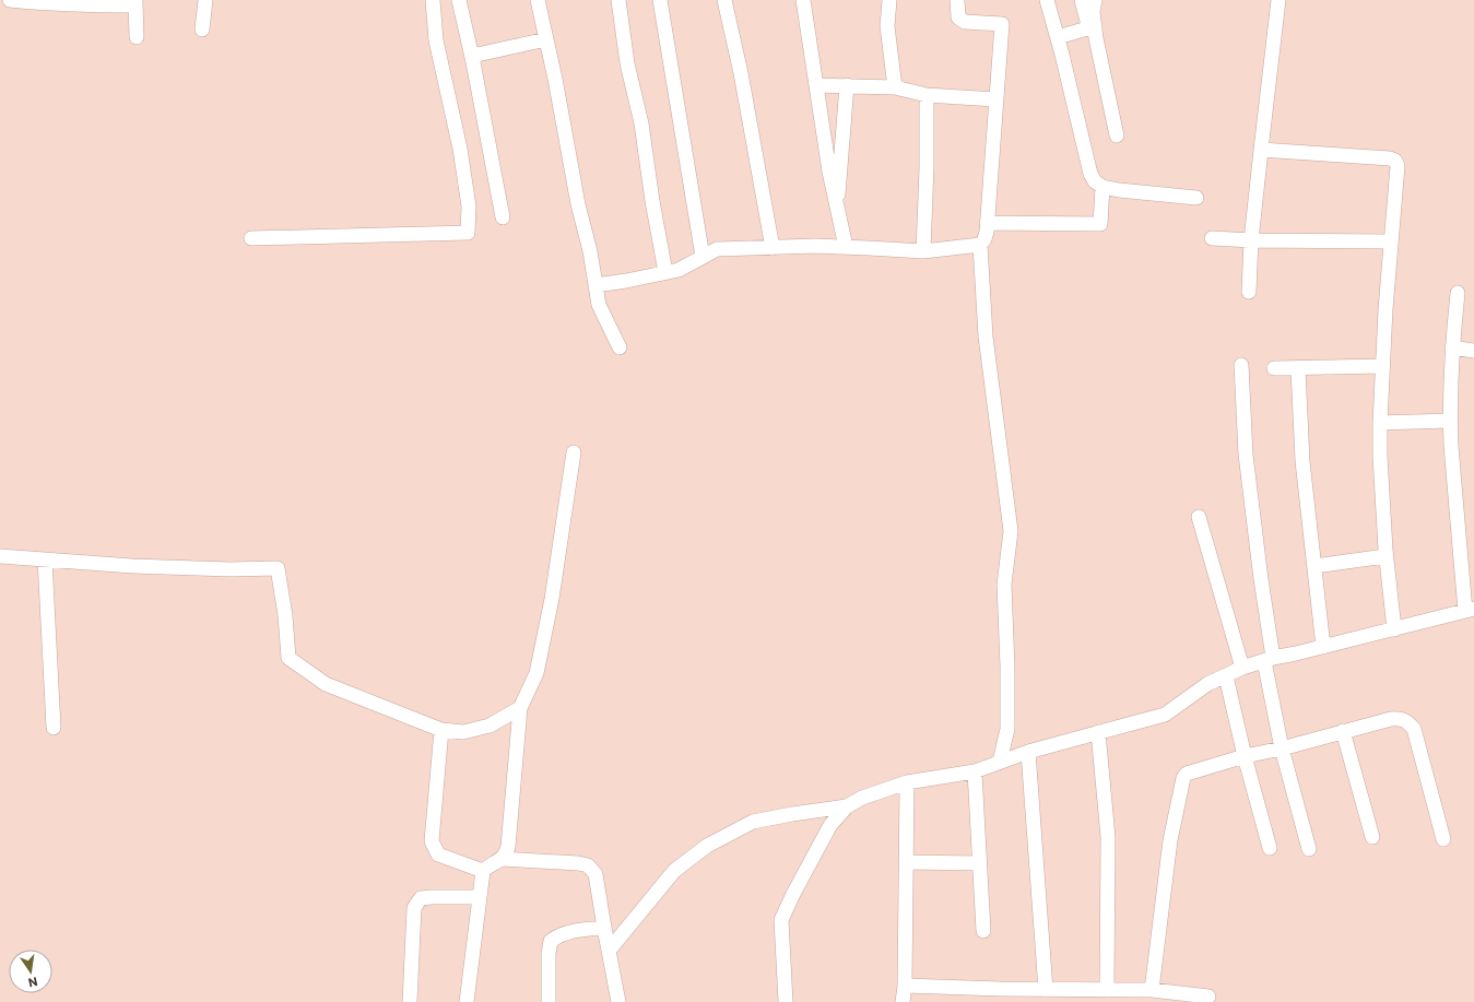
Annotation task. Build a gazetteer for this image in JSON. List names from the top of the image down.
{
  "north": "bottom"
}
